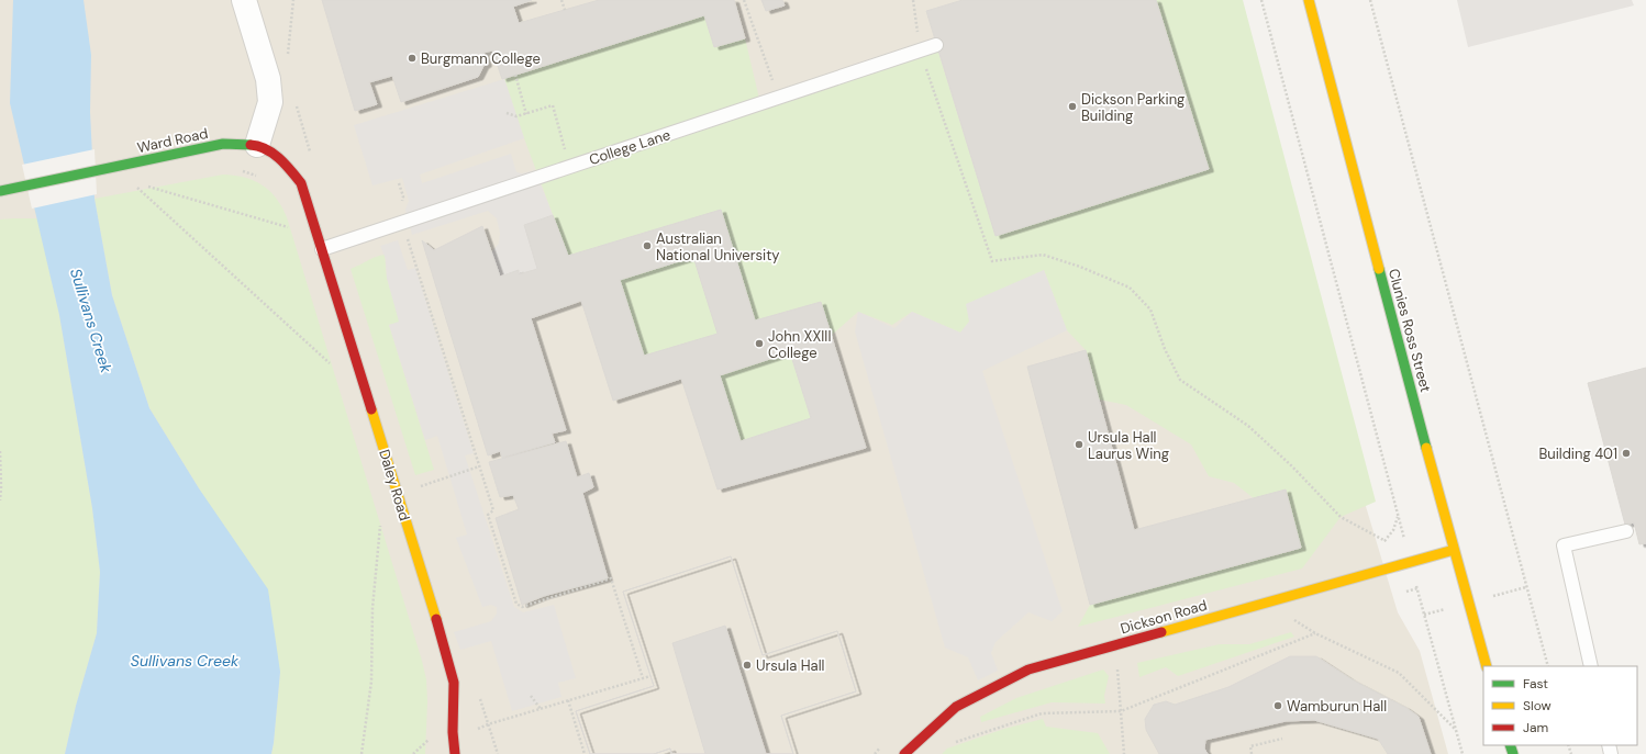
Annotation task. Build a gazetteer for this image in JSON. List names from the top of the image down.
{
  "streets": {
    "street": [
      "Ward Road",
      "Clunies Ross Street",
      "Daley Road",
      "Dickson Road"
    ],
    "lane": ["College Lane"]
  },
  "crossings": [
    ["Ward Road", "Daley Road"],
    ["College Lane", "Daley Road"],
    ["Clunies Ross Street", "Dickson Road"]
  ],
  "water": ["Sullivans Creek"],
  "places": [
    "Burgmann College",
    "Dickson Parking Building",
    "Australian National University",
    "John XXIII College",
    "Ursula Hall Laurus Wing",
    "Building 401",
    "Ursula Hall",
    "Wamburun Hall"
  ],
  "legend": ["Fast", "Slow", "Jam"]
}
